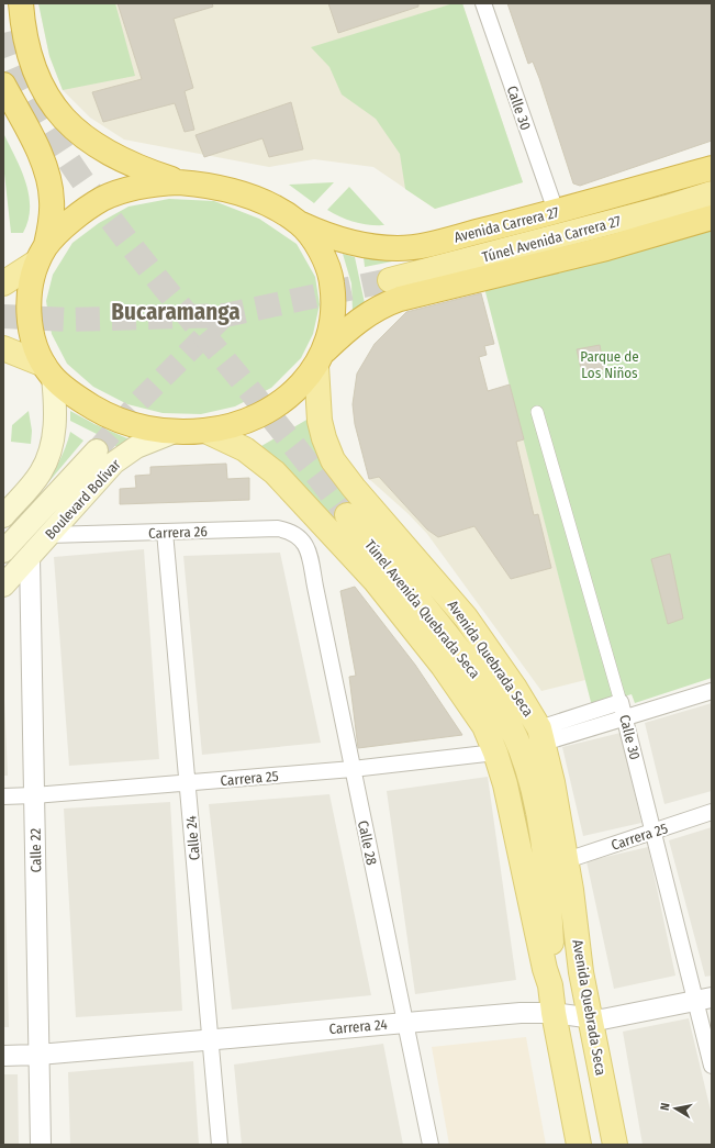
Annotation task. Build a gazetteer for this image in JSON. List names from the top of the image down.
{
  "streets": {
    "highway": ["Avenida Carrera 27"],
    "main road": [
      "Túnel Avenida Carrera 27",
      "Boulevard Bolívar",
      "Túnel Avenida Quebrada Seca",
      "Avenida Quebrada Seca"
    ],
    "street": [
      "Calle 30",
      "Carrera 26",
      "Carrera 25",
      "Calle 24",
      "Calle 28",
      "Calle 22",
      "Carrera 24"
    ]
  },
  "crossings": [
    ["Calle 30", "Avenida Carrera 27"],
    ["Calle 30", "Carrera 25"],
    ["Calle 30", "Carrera 24"],
    ["Boulevard Bolívar", "Carrera 26"],
    ["Boulevard Bolívar", "Calle 22"],
    ["Carrera 26", "Calle 24"],
    ["Carrera 26", "Calle 28"],
    ["Avenida Quebrada Seca", "Carrera 25"],
    ["Avenida Quebrada Seca", "Carrera 24"],
    ["Carrera 25", "Calle 24"],
    ["Carrera 25", "Calle 28"],
    ["Carrera 25", "Calle 22"],
    ["Calle 24", "Carrera 24"],
    ["Calle 28", "Carrera 24"],
    ["Calle 22", "Carrera 24"]
  ],
  "districts": ["Bucaramanga"],
  "parks": ["Parque de Los Niños"],
  "north": "left"
}
